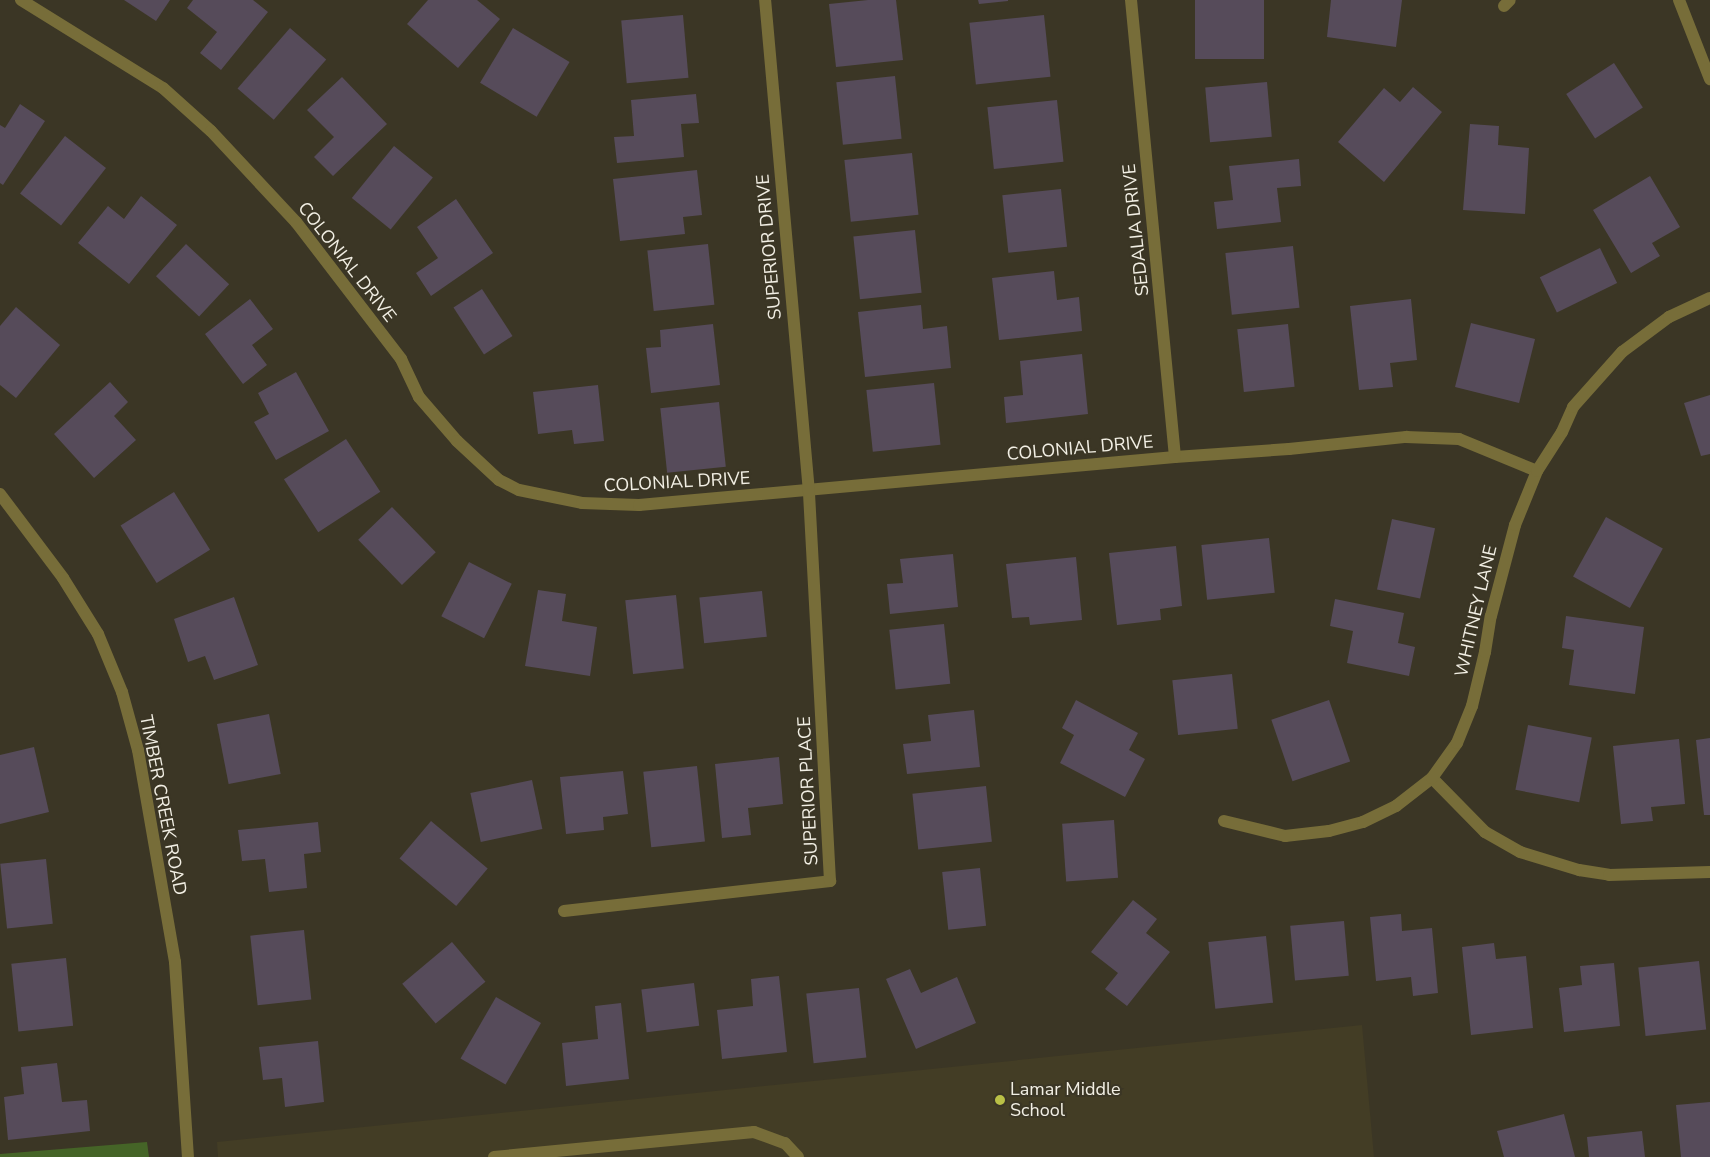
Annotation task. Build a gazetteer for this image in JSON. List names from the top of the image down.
{
  "streets": {
    "street": [
      "SEDALIA DRIVE",
      "SUPERIOR DRIVE",
      "COLONIAL DRIVE",
      "WHITNEY LANE",
      "SUPERIOR PLACE",
      "TIMBER CREEK ROAD"
    ]
  },
  "crossings": [
    ["SEDALIA DRIVE", "COLONIAL DRIVE"],
    ["SUPERIOR DRIVE", "COLONIAL DRIVE"],
    ["SUPERIOR DRIVE", "SUPERIOR PLACE"],
    ["COLONIAL DRIVE", "WHITNEY LANE"],
    ["COLONIAL DRIVE", "SUPERIOR PLACE"]
  ],
  "places": ["Lamar Middle School"]
}
